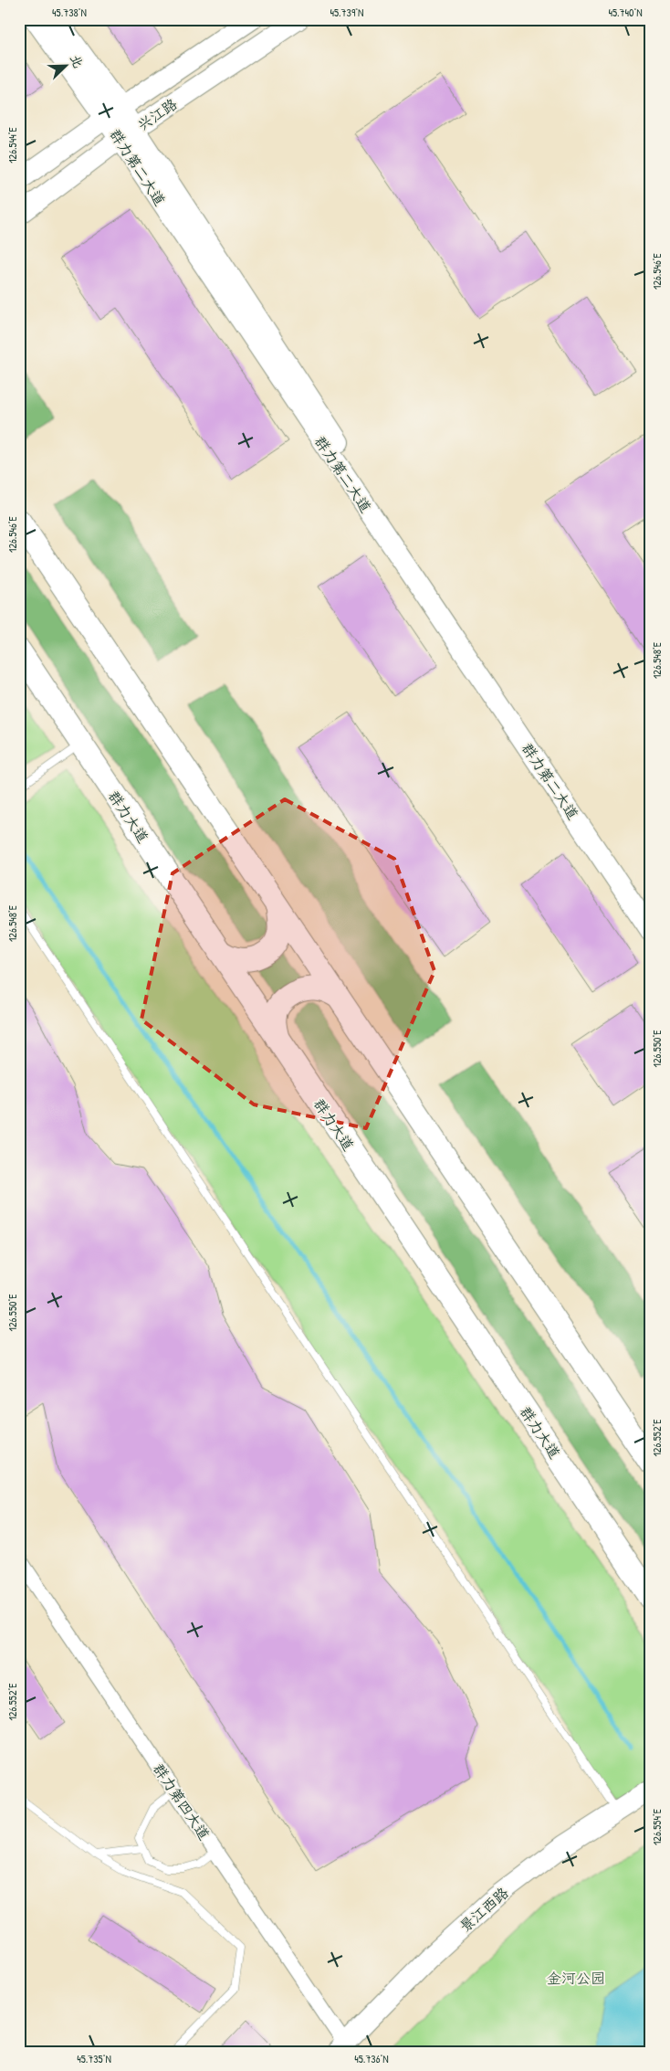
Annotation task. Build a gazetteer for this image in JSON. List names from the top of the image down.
{
  "streets": {
    "main road": [
      "兴江路",
      "群力第二大道",
      "群力大道",
      "景江西路"
    ],
    "street": ["群力第四大道"]
  },
  "crossings": [
    ["兴江路", "群力第二大道"],
    ["群力第四大道", "景江西路"]
  ],
  "parks": ["金河公园"],
  "north": "top right",
  "coordinates": [
    "45.738°N",
    "45.739°N",
    "45.740°N",
    "126.544°E",
    "126.546°E",
    "126.548°E",
    "126.550°E",
    "126.552°E",
    "126.554°E",
    "45.735°N",
    "45.736°N"
  ]
}
